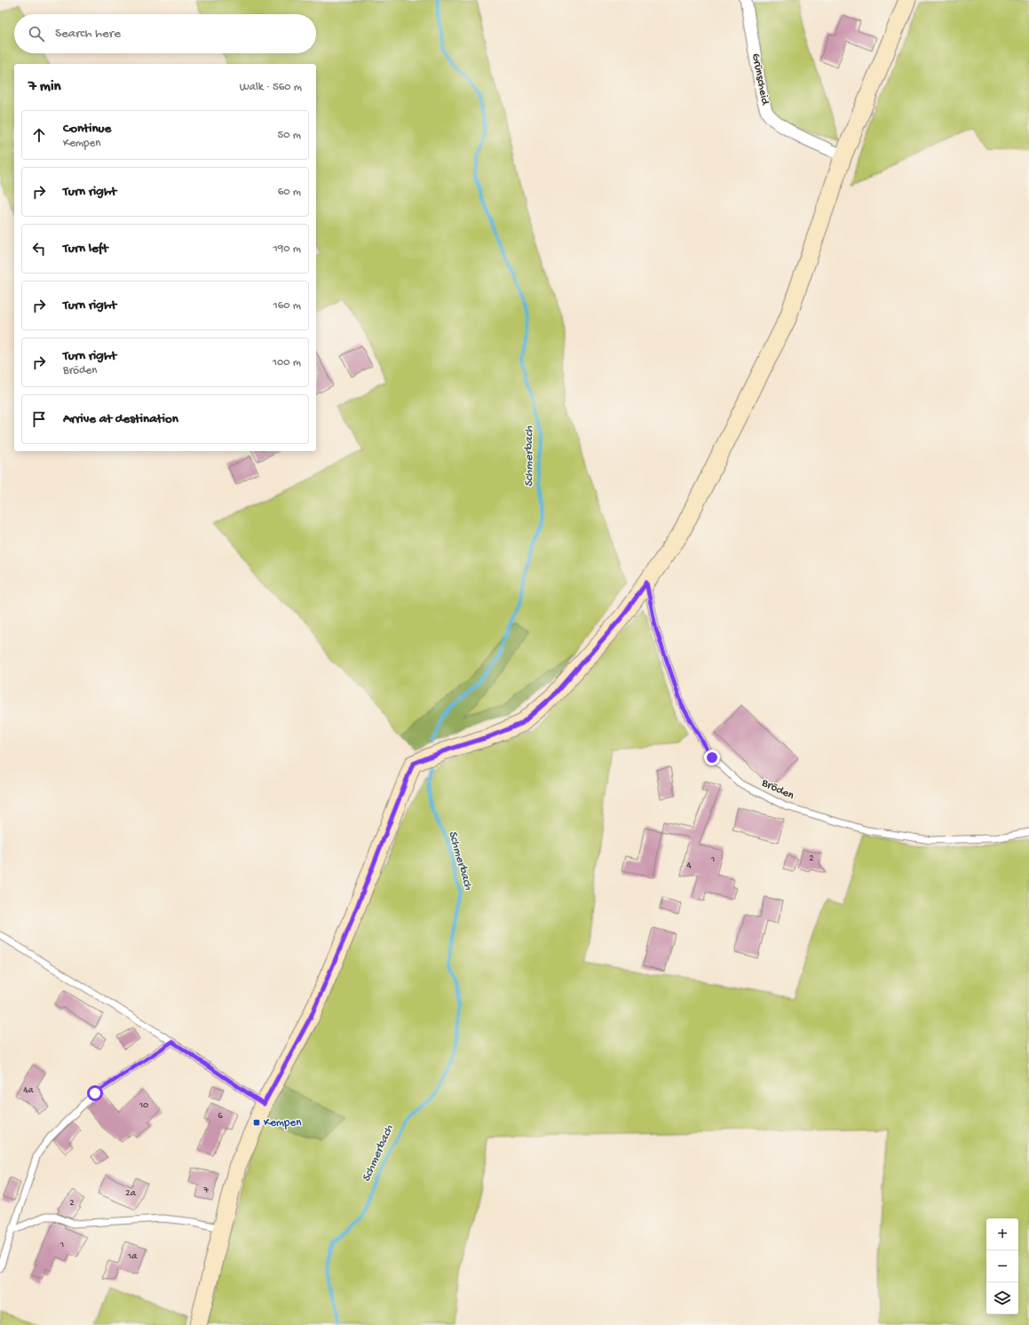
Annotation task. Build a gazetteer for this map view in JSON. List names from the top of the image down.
{
  "streets": {
    "street": ["Grünscheid"],
    "lane": ["Bröden"]
  },
  "water": ["Schmerbach"],
  "places": {
    "transit": ["Kempen"]
  },
  "house_numbers": [
    "2",
    "1",
    "4",
    "4a",
    "10",
    "6",
    "7",
    "2a",
    "2",
    "1",
    "1a"
  ],
  "page": {
    "search": "Search here",
    "heading": ["7 min", "Walk · 560 m"],
    "list": [
      ["Continue", "Kempen", "50 m"],
      ["Turn right", "60 m"],
      ["Turn left", "190 m"],
      ["Turn right", "160 m"],
      ["Turn right", "Bröden", "100 m"],
      "Arrive at destination"
    ],
    "map_buttons": ["+", "−"]
  }
}
